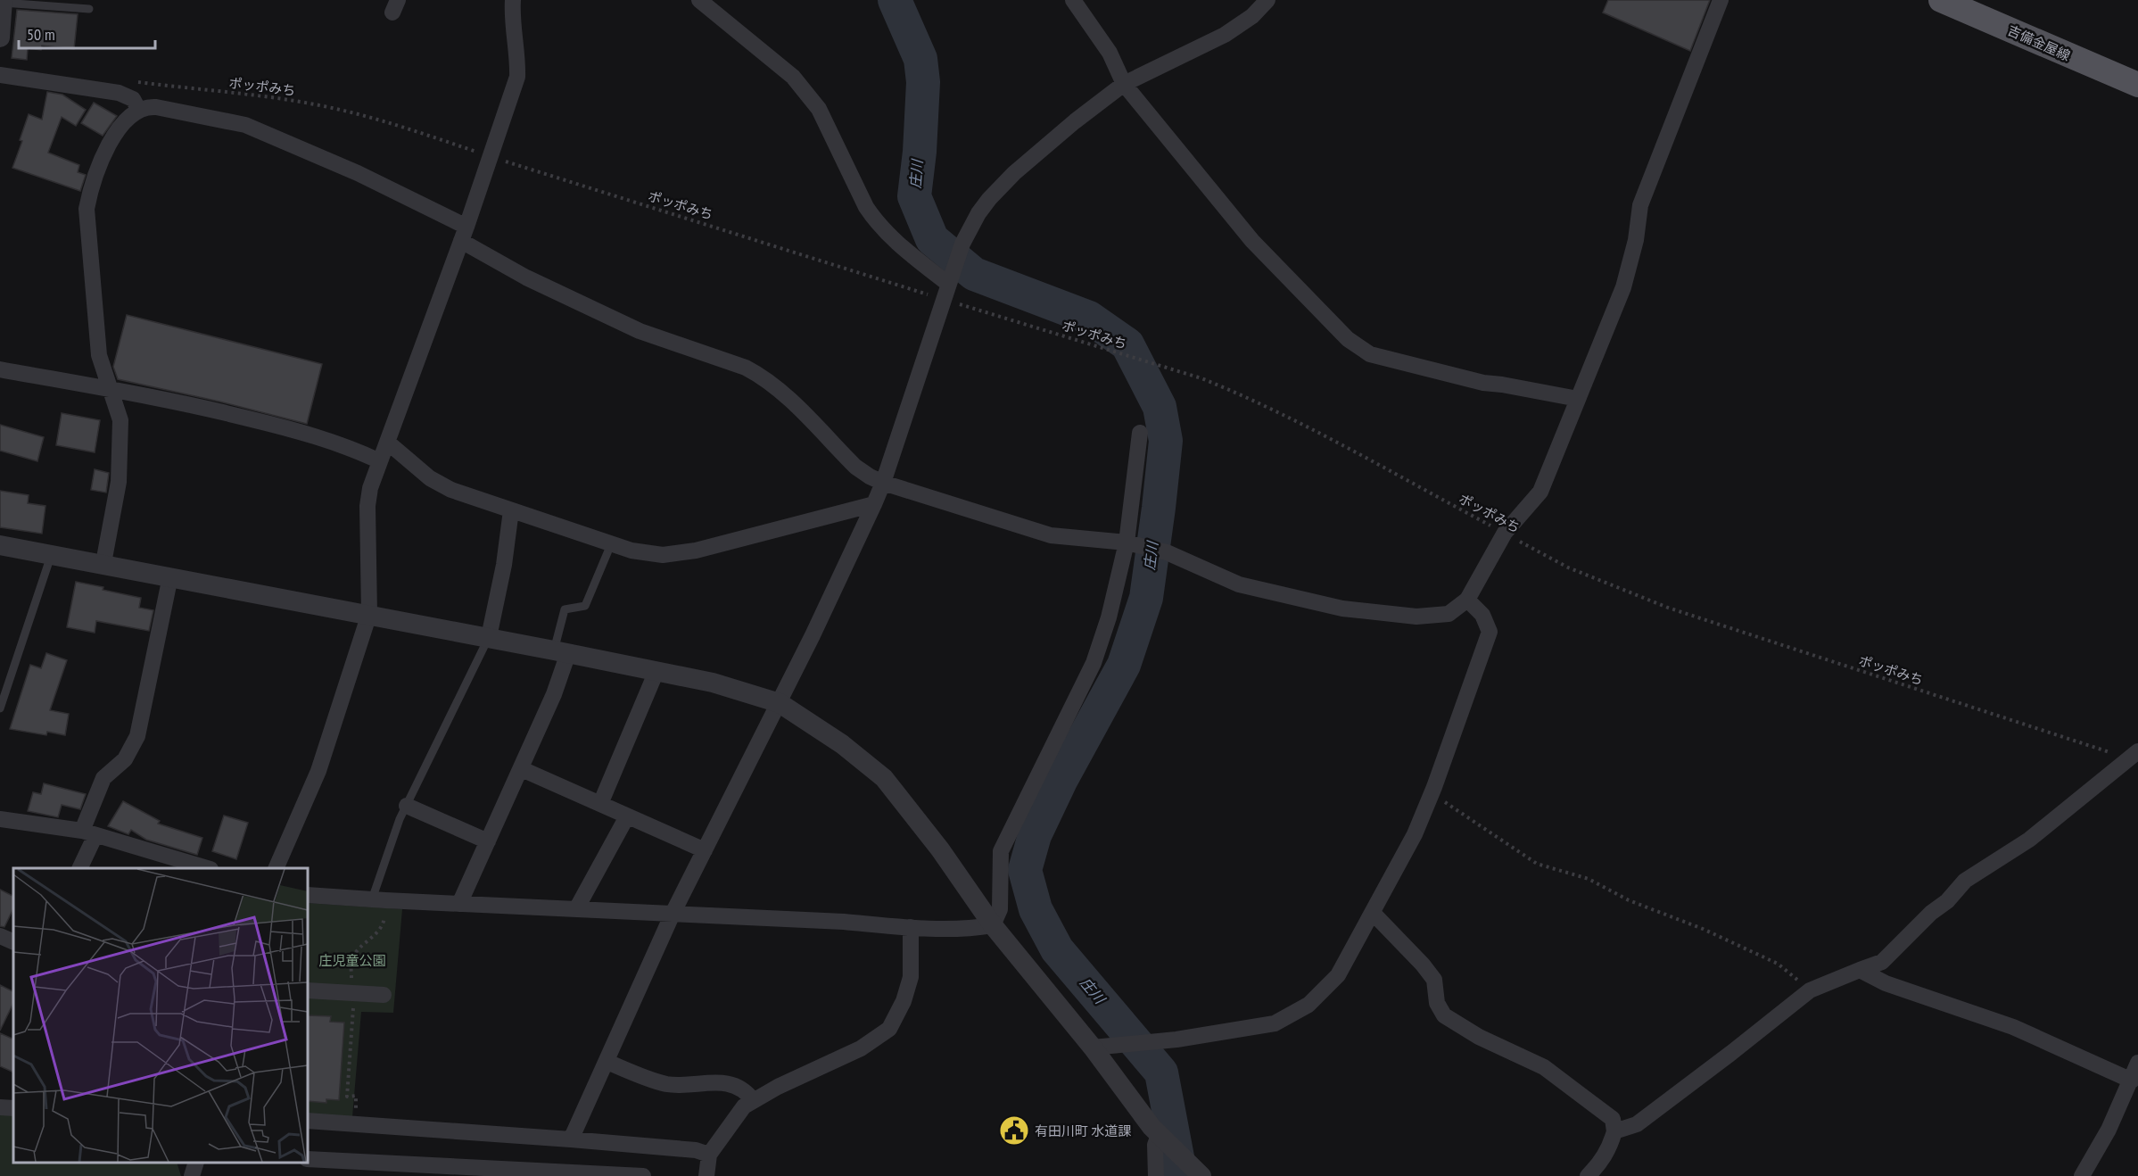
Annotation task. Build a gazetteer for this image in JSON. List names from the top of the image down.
{
  "streets": {
    "main road": ["吉備金屋線"],
    "path": ["ポッポみち"]
  },
  "water": ["庄川"],
  "parks": ["庄児童公園"],
  "places": {
    "public building": ["有田川町 水道課"]
  },
  "scale_bar": "50 m"
}
